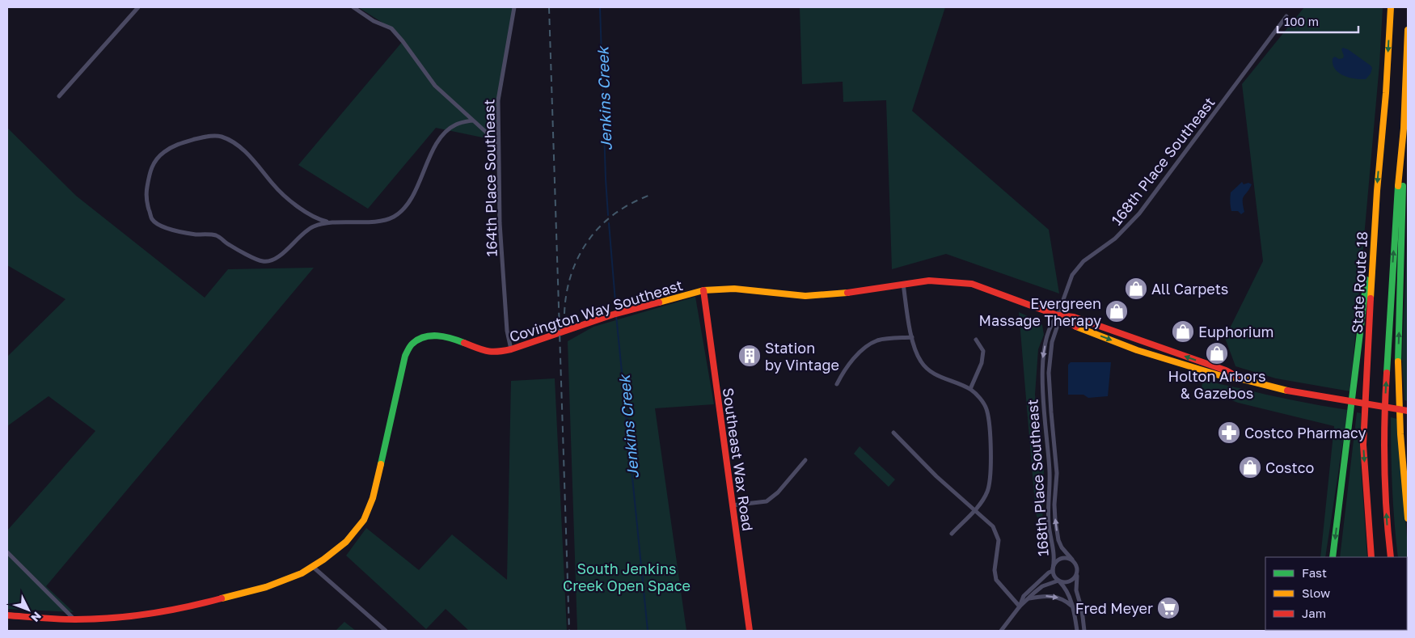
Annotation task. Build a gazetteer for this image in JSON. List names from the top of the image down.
{
  "streets": {
    "main road": ["State Route 18", "Covington Way Southeast", "Southeast Wax Road"],
    "street": ["168th Place Southeast", "164th Place Southeast"]
  },
  "crossings": [
    ["168th Place Southeast", "Covington Way Southeast"],
    ["164th Place Southeast", "Covington Way Southeast"],
    ["Covington Way Southeast", "Southeast Wax Road"]
  ],
  "water": ["Jenkins Creek"],
  "parks": ["South Jenkins Creek Open Space"],
  "places": {
    "shop": [
      "All Carpets",
      "Evergreen Massage Therapy",
      "Euphorium",
      "Holton Arbors & Gazebos",
      "Costco"
    ],
    "building": ["Station by Vintage"],
    "pharmacy": ["Costco Pharmacy"],
    "supermarket": ["Fred Meyer"]
  },
  "legend": ["Fast", "Slow", "Jam"],
  "scale_bar": "100 m",
  "north": "bottom right"
}
